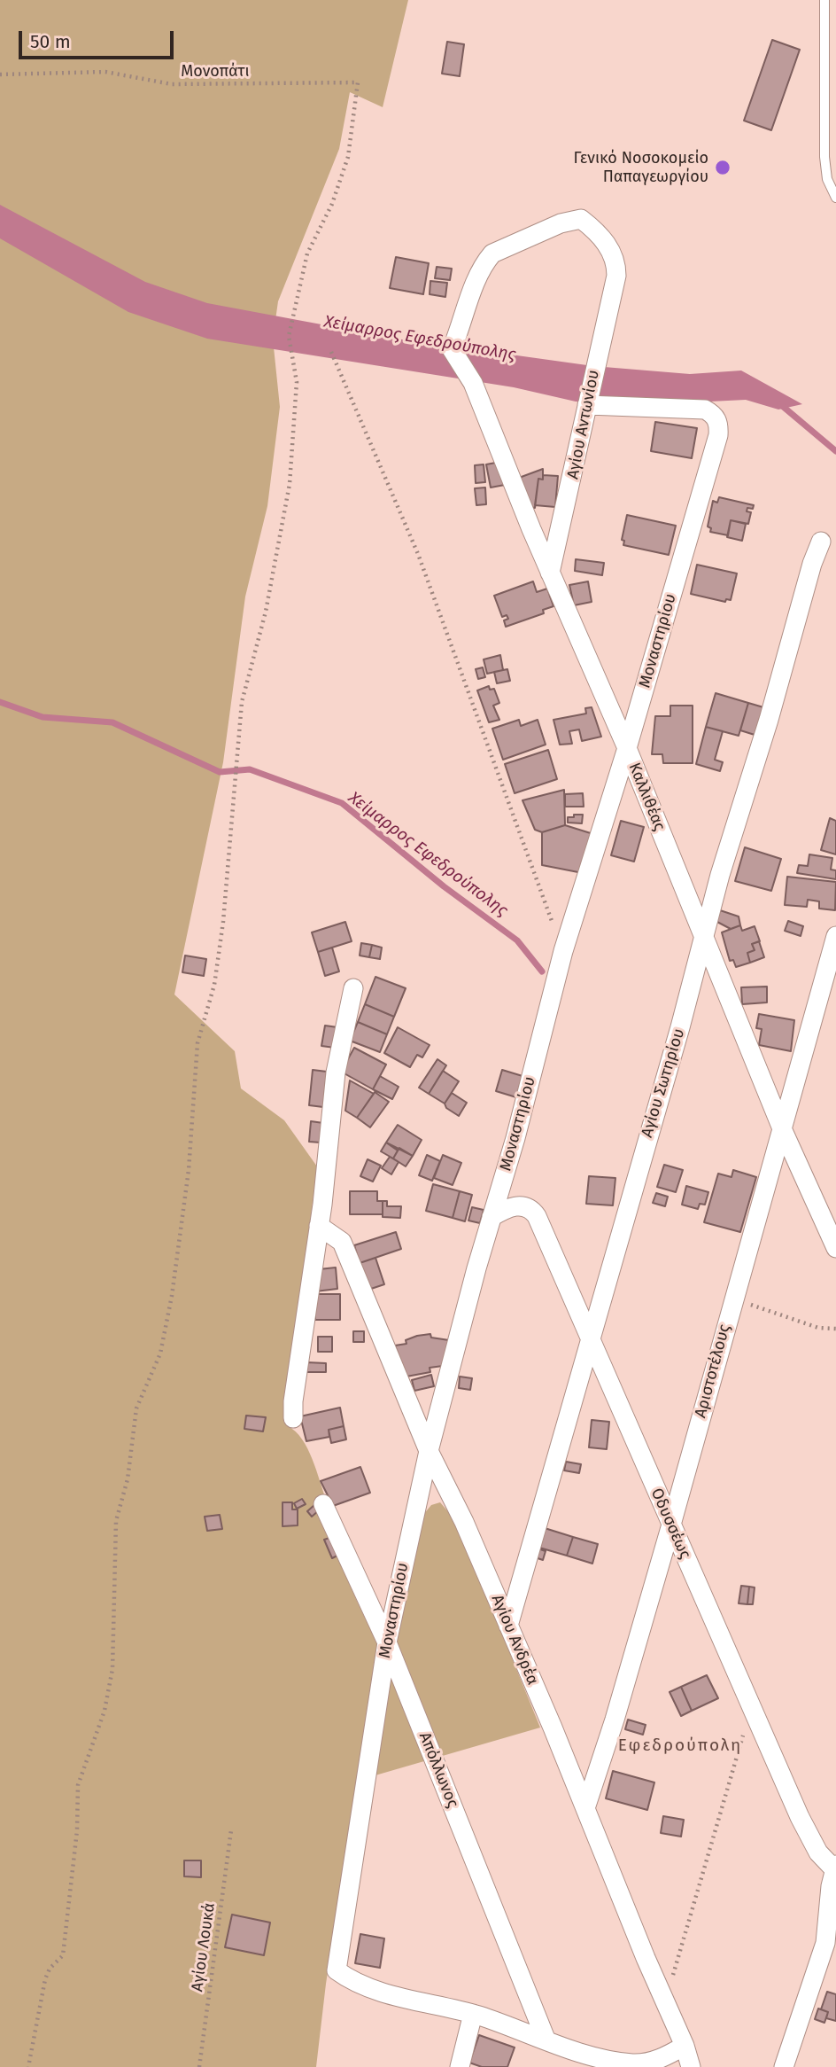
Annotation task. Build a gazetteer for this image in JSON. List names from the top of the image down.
{
  "streets": {
    "street": [
      "Αγίου Αντωνίου",
      "Μοναστηρίου",
      "Καλλιθέας",
      "Αγίου Σωτηρίου",
      "Αριστοτέλους",
      "Οδυσσέως",
      "Αγίου Ανδρέα",
      "Απόλλωνος"
    ],
    "path": ["Μονοπάτι", "Αγίου Λουκά"]
  },
  "crossings": [
    ["Αγίου Αντωνίου", "Μοναστηρίου"],
    ["Αγίου Αντωνίου", "Καλλιθέας"],
    ["Μοναστηρίου", "Καλλιθέας"],
    ["Μοναστηρίου", "Οδυσσέως"],
    ["Μοναστηρίου", "Αγίου Ανδρέα"],
    ["Μοναστηρίου", "Απόλλωνος"],
    ["Καλλιθέας", "Αγίου Σωτηρίου"],
    ["Καλλιθέας", "Αριστοτέλους"],
    ["Αγίου Σωτηρίου", "Οδυσσέως"],
    ["Αγίου Σωτηρίου", "Αγίου Ανδρέα"],
    ["Αριστοτέλους", "Οδυσσέως"],
    ["Αριστοτέλους", "Αγίου Ανδρέα"]
  ],
  "districts": ["Εφεδρούπολη"],
  "water": ["Χείμαρρος Εφεδρούπολης"],
  "places": ["Γενικό Νοσοκομείο Παπαγεωργίου"],
  "scale_bar": "50 m"
}
